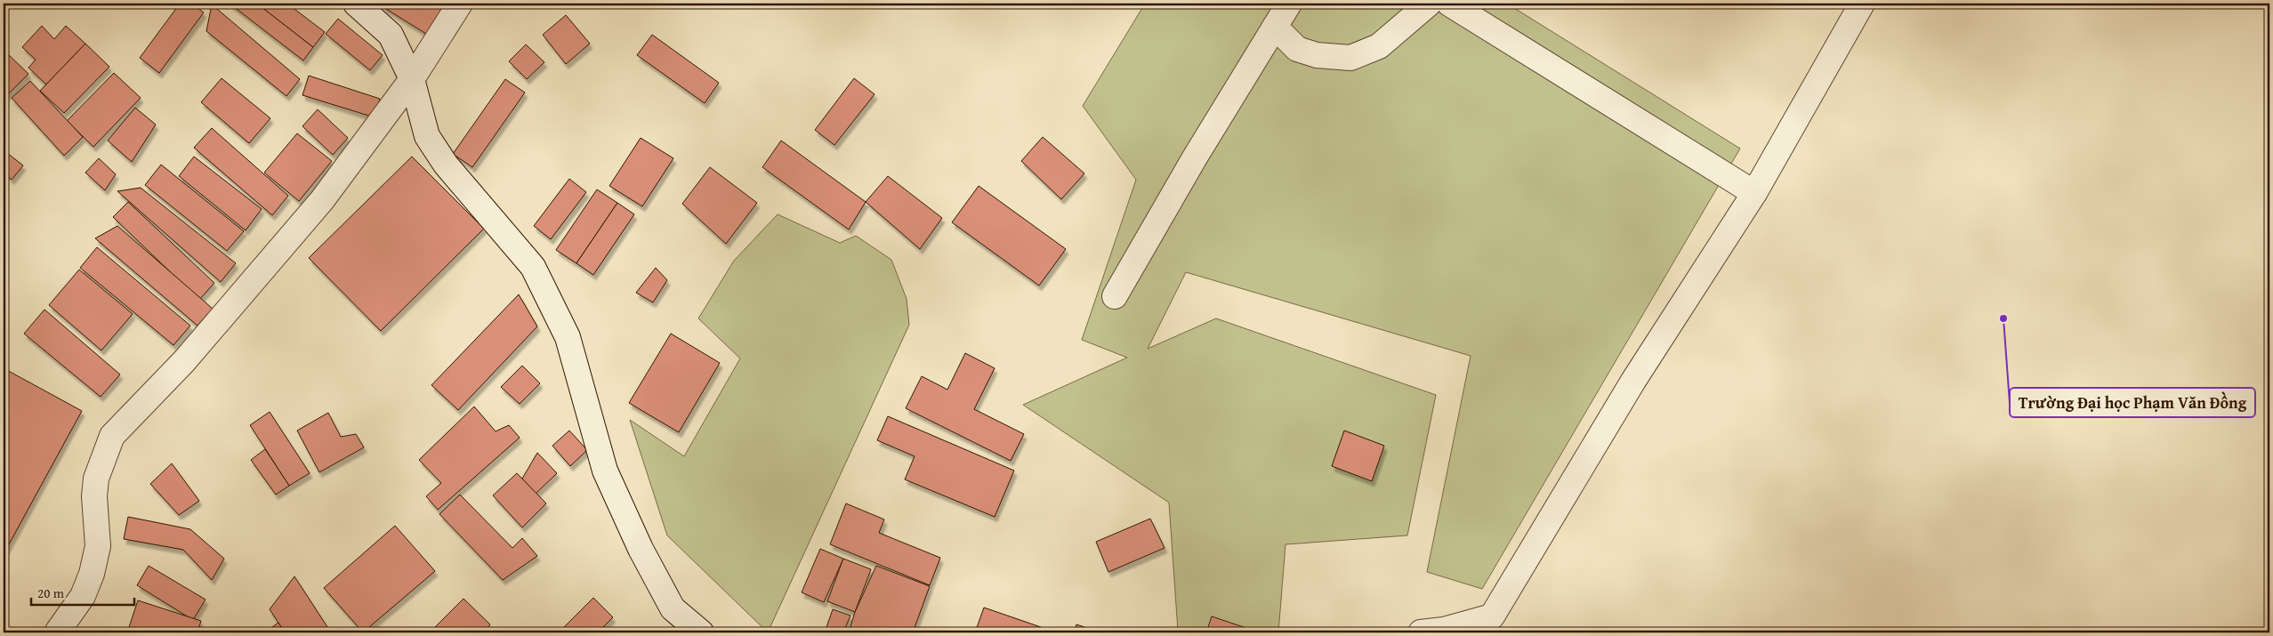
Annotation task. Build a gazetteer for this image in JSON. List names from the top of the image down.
{
  "places": ["Trường Đại học Phạm Văn Đồng"],
  "scale_bar": "20 m"
}
